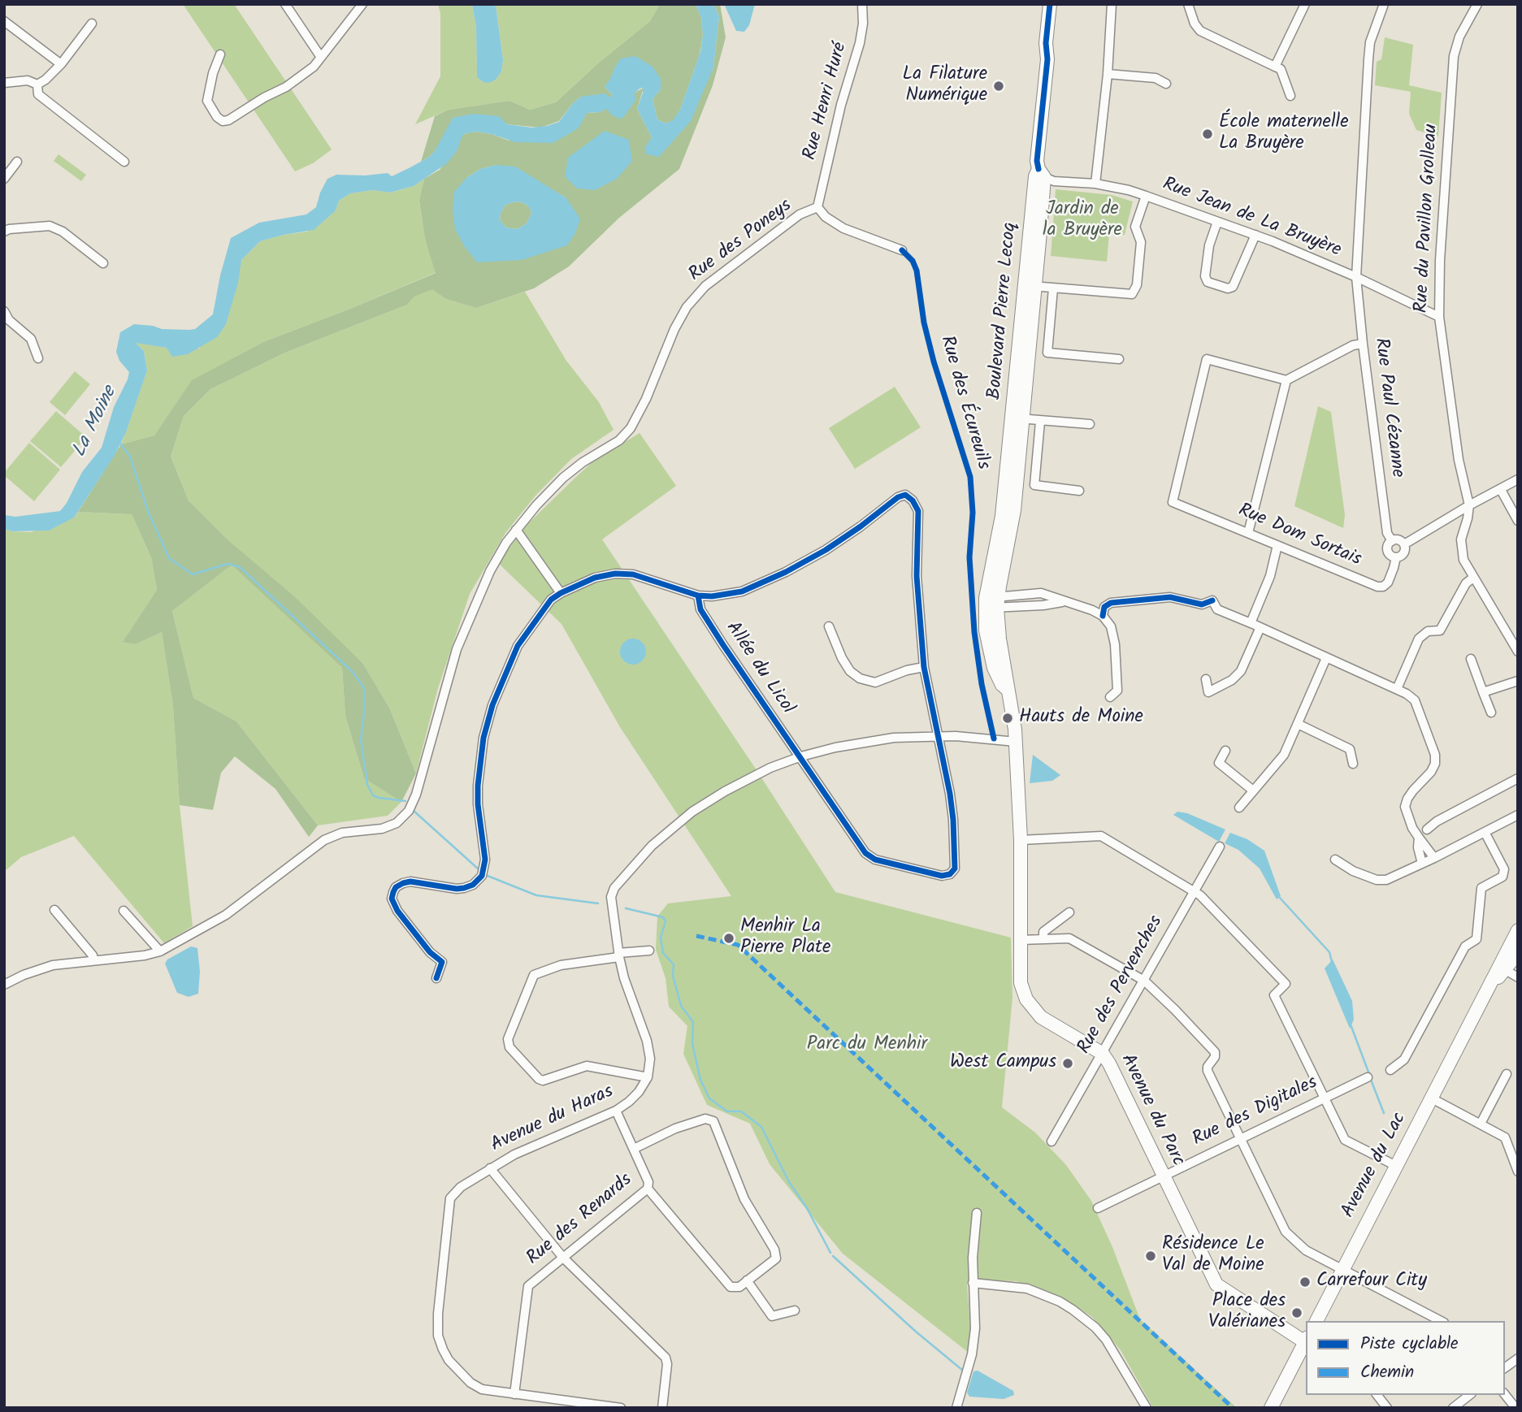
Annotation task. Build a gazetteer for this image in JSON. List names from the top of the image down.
{
  "streets": {
    "street": [
      "Rue Henri Huré",
      "Rue Jean de La Bruyère",
      "Rue du Pavillon Grolleau",
      "Rue des Poneys",
      "Boulevard Pierre Lecoq",
      "Rue Paul Cézanne",
      "Rue Dom Sortais",
      "Allée du Licol",
      "Rue des Pervenches",
      "Avenue du Parc",
      "Rue des Digitales",
      "Avenue du Haras",
      "Avenue du Lac",
      "Rue des Renards"
    ],
    "cycle path": ["Rue des Écureuils"]
  },
  "crossings": [
    ["Rue Henri Huré", "Rue des Poneys"],
    ["Rue Jean de La Bruyère", "Rue du Pavillon Grolleau"],
    ["Rue Jean de La Bruyère", "Boulevard Pierre Lecoq"],
    ["Rue Jean de La Bruyère", "Rue Paul Cézanne"],
    ["Boulevard Pierre Lecoq", "Avenue du Parc"],
    ["Rue Paul Cézanne", "Rue Dom Sortais"],
    ["Rue des Pervenches", "Avenue du Parc"],
    ["Avenue du Parc", "Rue des Digitales"],
    ["Avenue du Haras", "Rue des Renards"]
  ],
  "water": ["La Moine"],
  "parks": ["Jardin de la Bruyère", "Parc du Menhir"],
  "places": [
    "La Filature Numérique",
    "École maternelle La Bruyère",
    "Hauts de Moine",
    "Menhir La Pierre Plate",
    "West Campus",
    "Résidence Le Val de Moine",
    "Carrefour City",
    "Place des Valérianes"
  ],
  "legend": ["Piste cyclable", "Chemin"]
}
